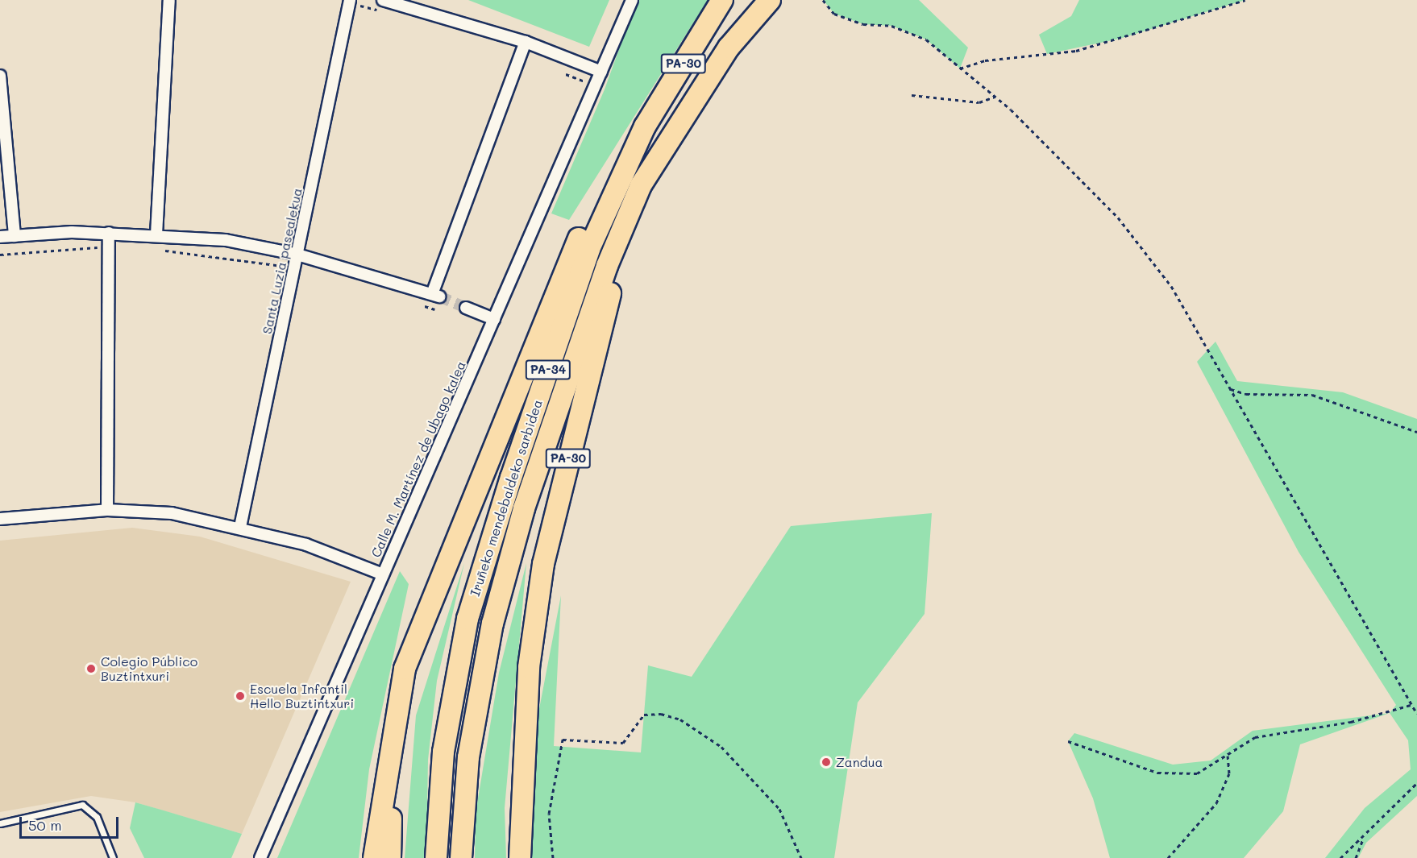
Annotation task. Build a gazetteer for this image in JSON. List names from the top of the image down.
{
  "streets": {
    "highway": ["PA-30", "PA-34", "Iruñeko mendebaldeko sarbidea"],
    "street": ["Santa Luzia pasealekua", "Calle M. Martínez de Ubago kalea"]
  },
  "crossings": [
    ["PA-30", "Iruñeko mendebaldeko sarbidea"]
  ],
  "places": ["Colegio Público Buztintxuri", "Escuela Infantil Hello Buztintxuri", "Zandua"],
  "scale_bar": "50 m"
}
